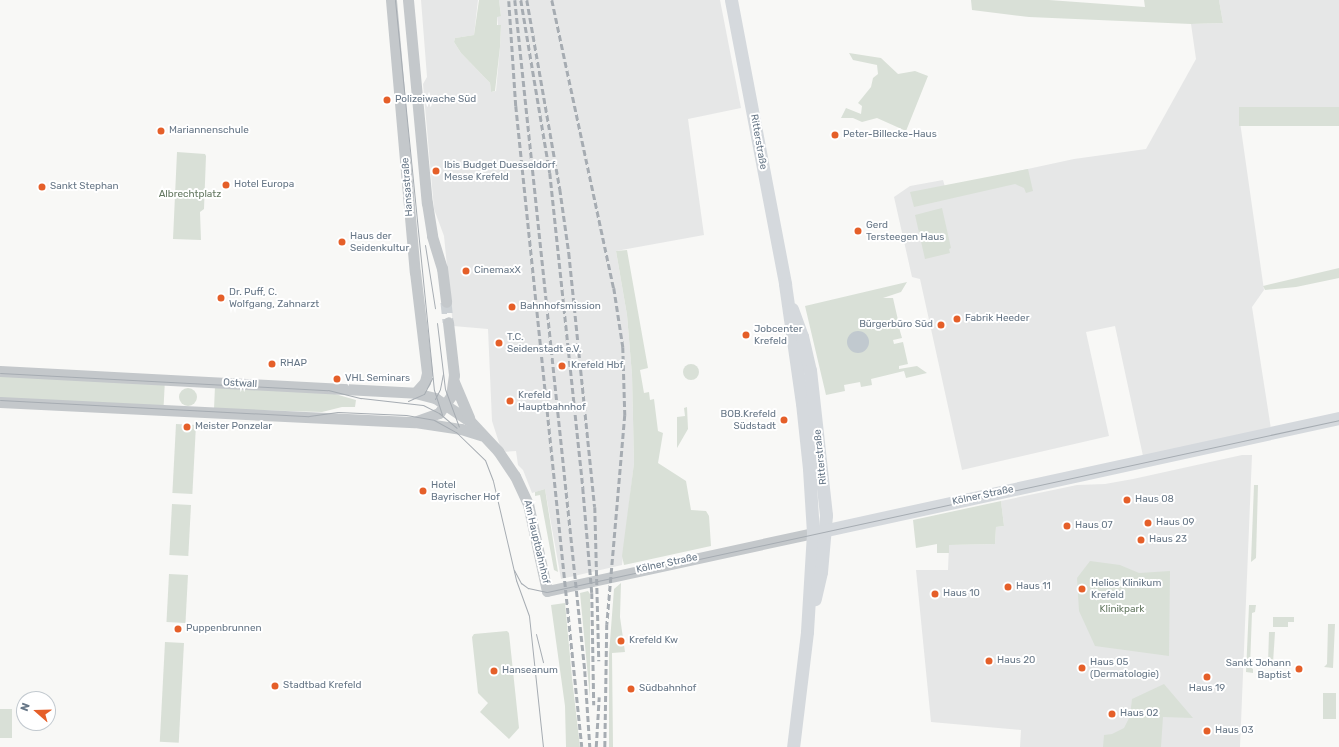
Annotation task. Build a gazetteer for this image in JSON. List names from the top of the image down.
{
  "streets": {
    "main road": ["Ritterstraße", "Kölner Straße"],
    "street": ["Hansastraße", "Ostwall", "Am Hauptbahnhof"]
  },
  "crossings": [
    ["Ritterstraße", "Kölner Straße"],
    ["Hansastraße", "Ostwall"],
    ["Ostwall", "Am Hauptbahnhof"],
    ["Kölner Straße", "Am Hauptbahnhof"]
  ],
  "parks": ["Albrechtplatz", "Klinikpark"],
  "places": [
    "Polizeiwache Süd",
    "Mariannenschule",
    "Peter-Billecke-Haus",
    "Ibis Budget Duesseldorf Messe Krefeld",
    "Hotel Europa",
    "Sankt Stephan",
    "Gerd Tersteegen Haus",
    "Haus der Seidenkultur",
    "CinemaxX",
    "Dr. Puff, C. Wolfgang, Zahnarzt",
    "Bahnhofsmission",
    "Fabrik Heeder",
    "Bürgerbüro Süd",
    "Jobcenter Krefeld",
    "T.C. Seidenstadt e.V.",
    "RHAP",
    "Krefeld Hbf",
    "VHL Seminars",
    "Krefeld Hauptbahnhof",
    "BOB.Krefeld Südstadt",
    "Meister Ponzelar",
    "Hotel Bayrischer Hof",
    "Haus 08",
    "Haus 09",
    "Haus 07",
    "Haus 23",
    "Haus 11",
    "Helios Klinikum Krefeld",
    "Haus 10",
    "Puppenbrunnen",
    "Krefeld Kw",
    "Haus 20",
    "Haus 05 (Dermatologie)",
    "Sankt Johann Baptist",
    "Hanseanum",
    "Haus 19",
    "Stadtbad Krefeld",
    "Südbahnhof",
    "Haus 02",
    "Haus 03"
  ],
  "north": "left"
}
